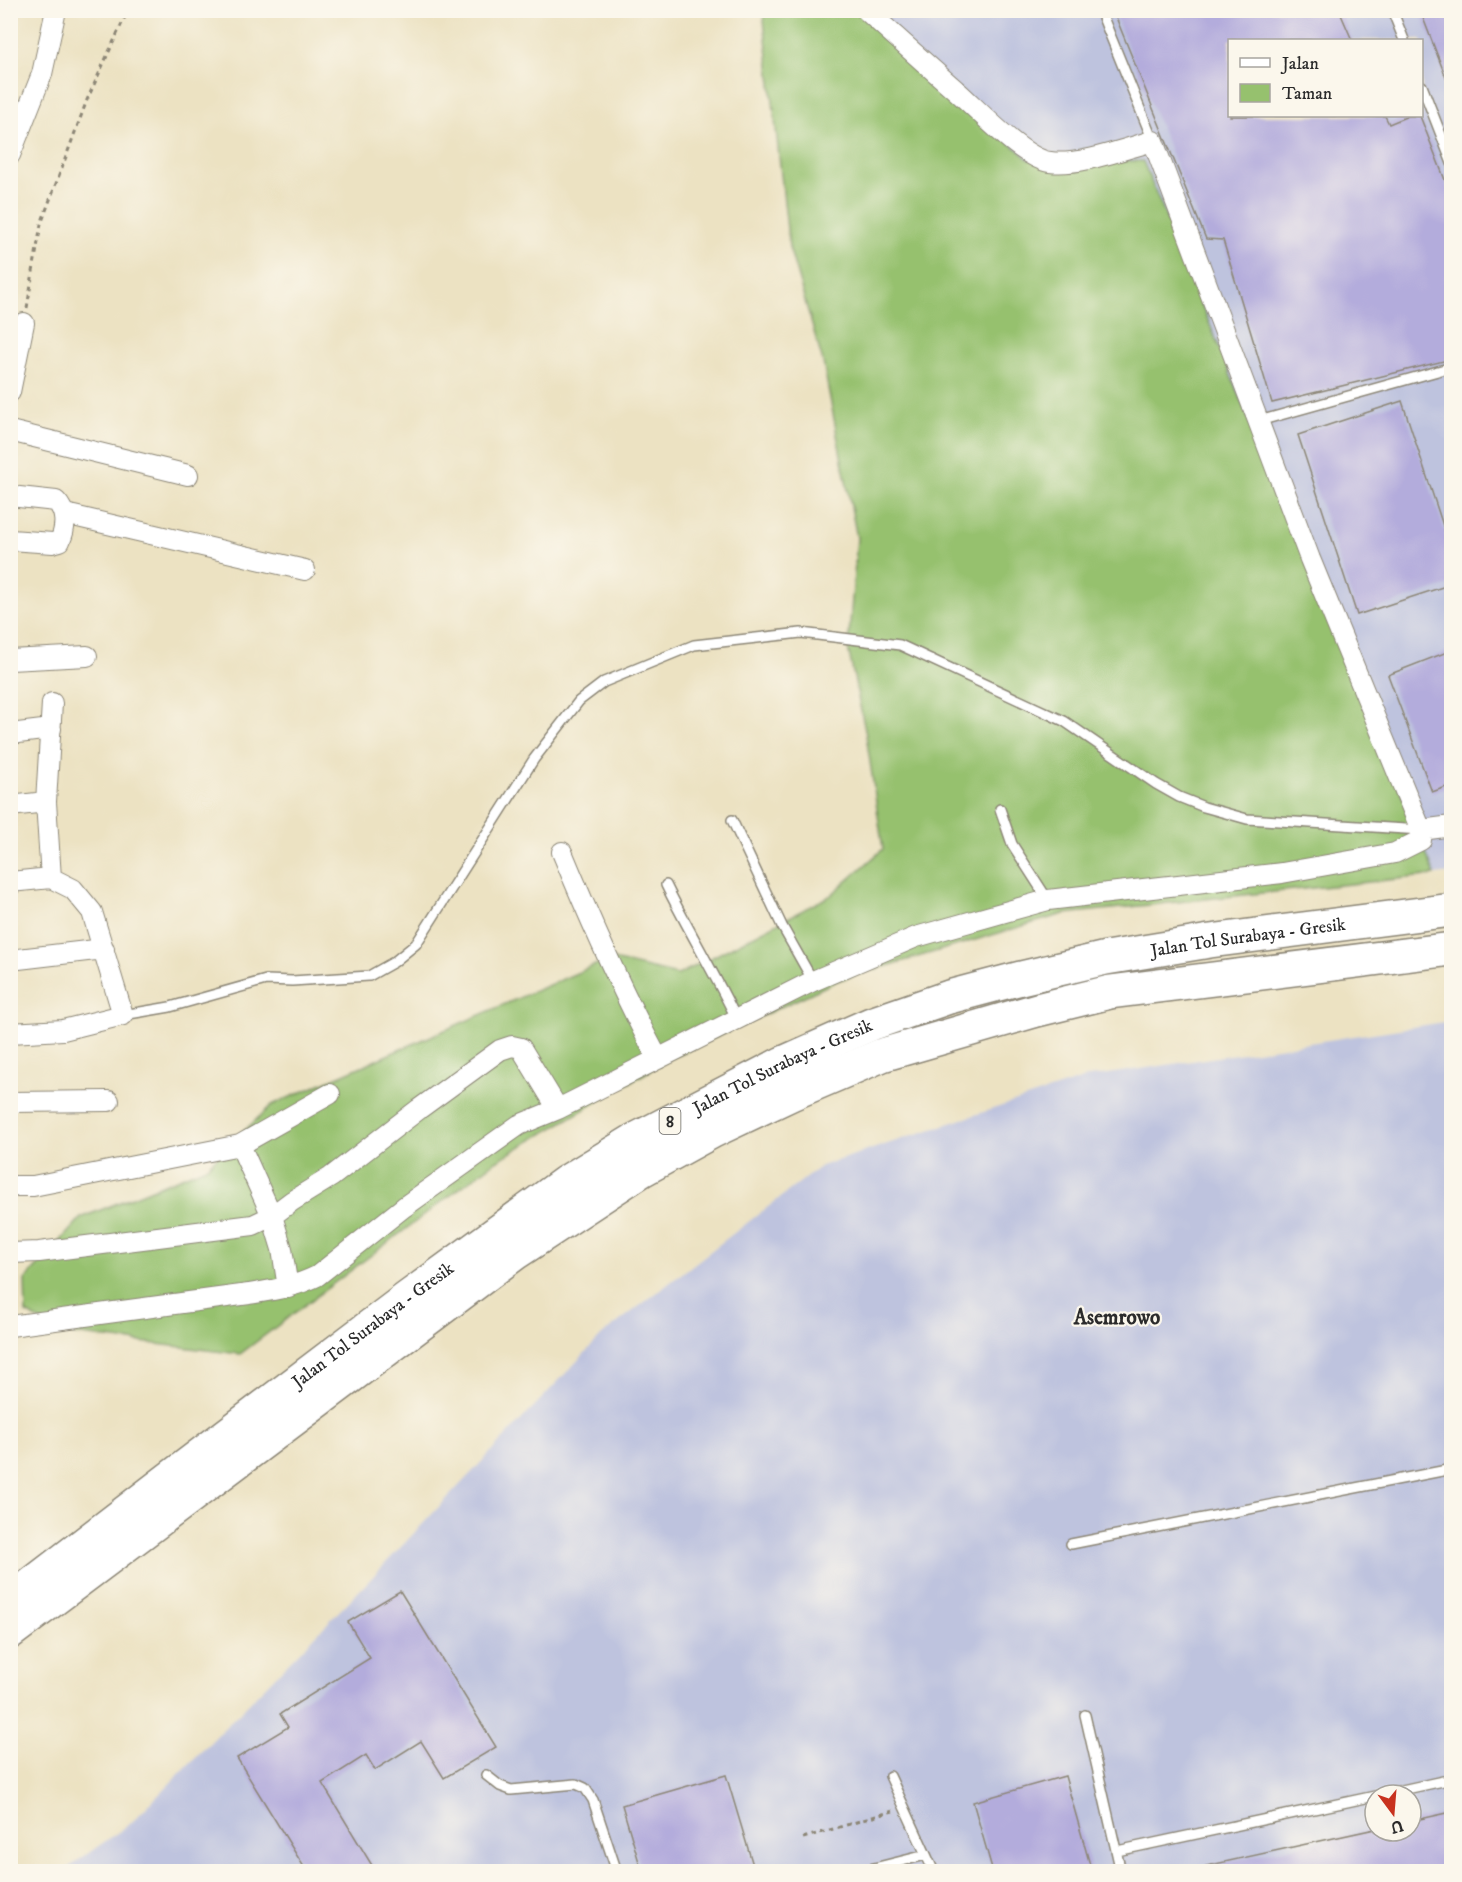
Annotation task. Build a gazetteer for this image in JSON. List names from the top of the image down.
{
  "streets": {
    "highway": ["Jalan Tol Surabaya - Gresik", "8"]
  },
  "districts": ["Asemrowo"],
  "legend": ["Jalan", "Taman"],
  "north": "bottom"
}
